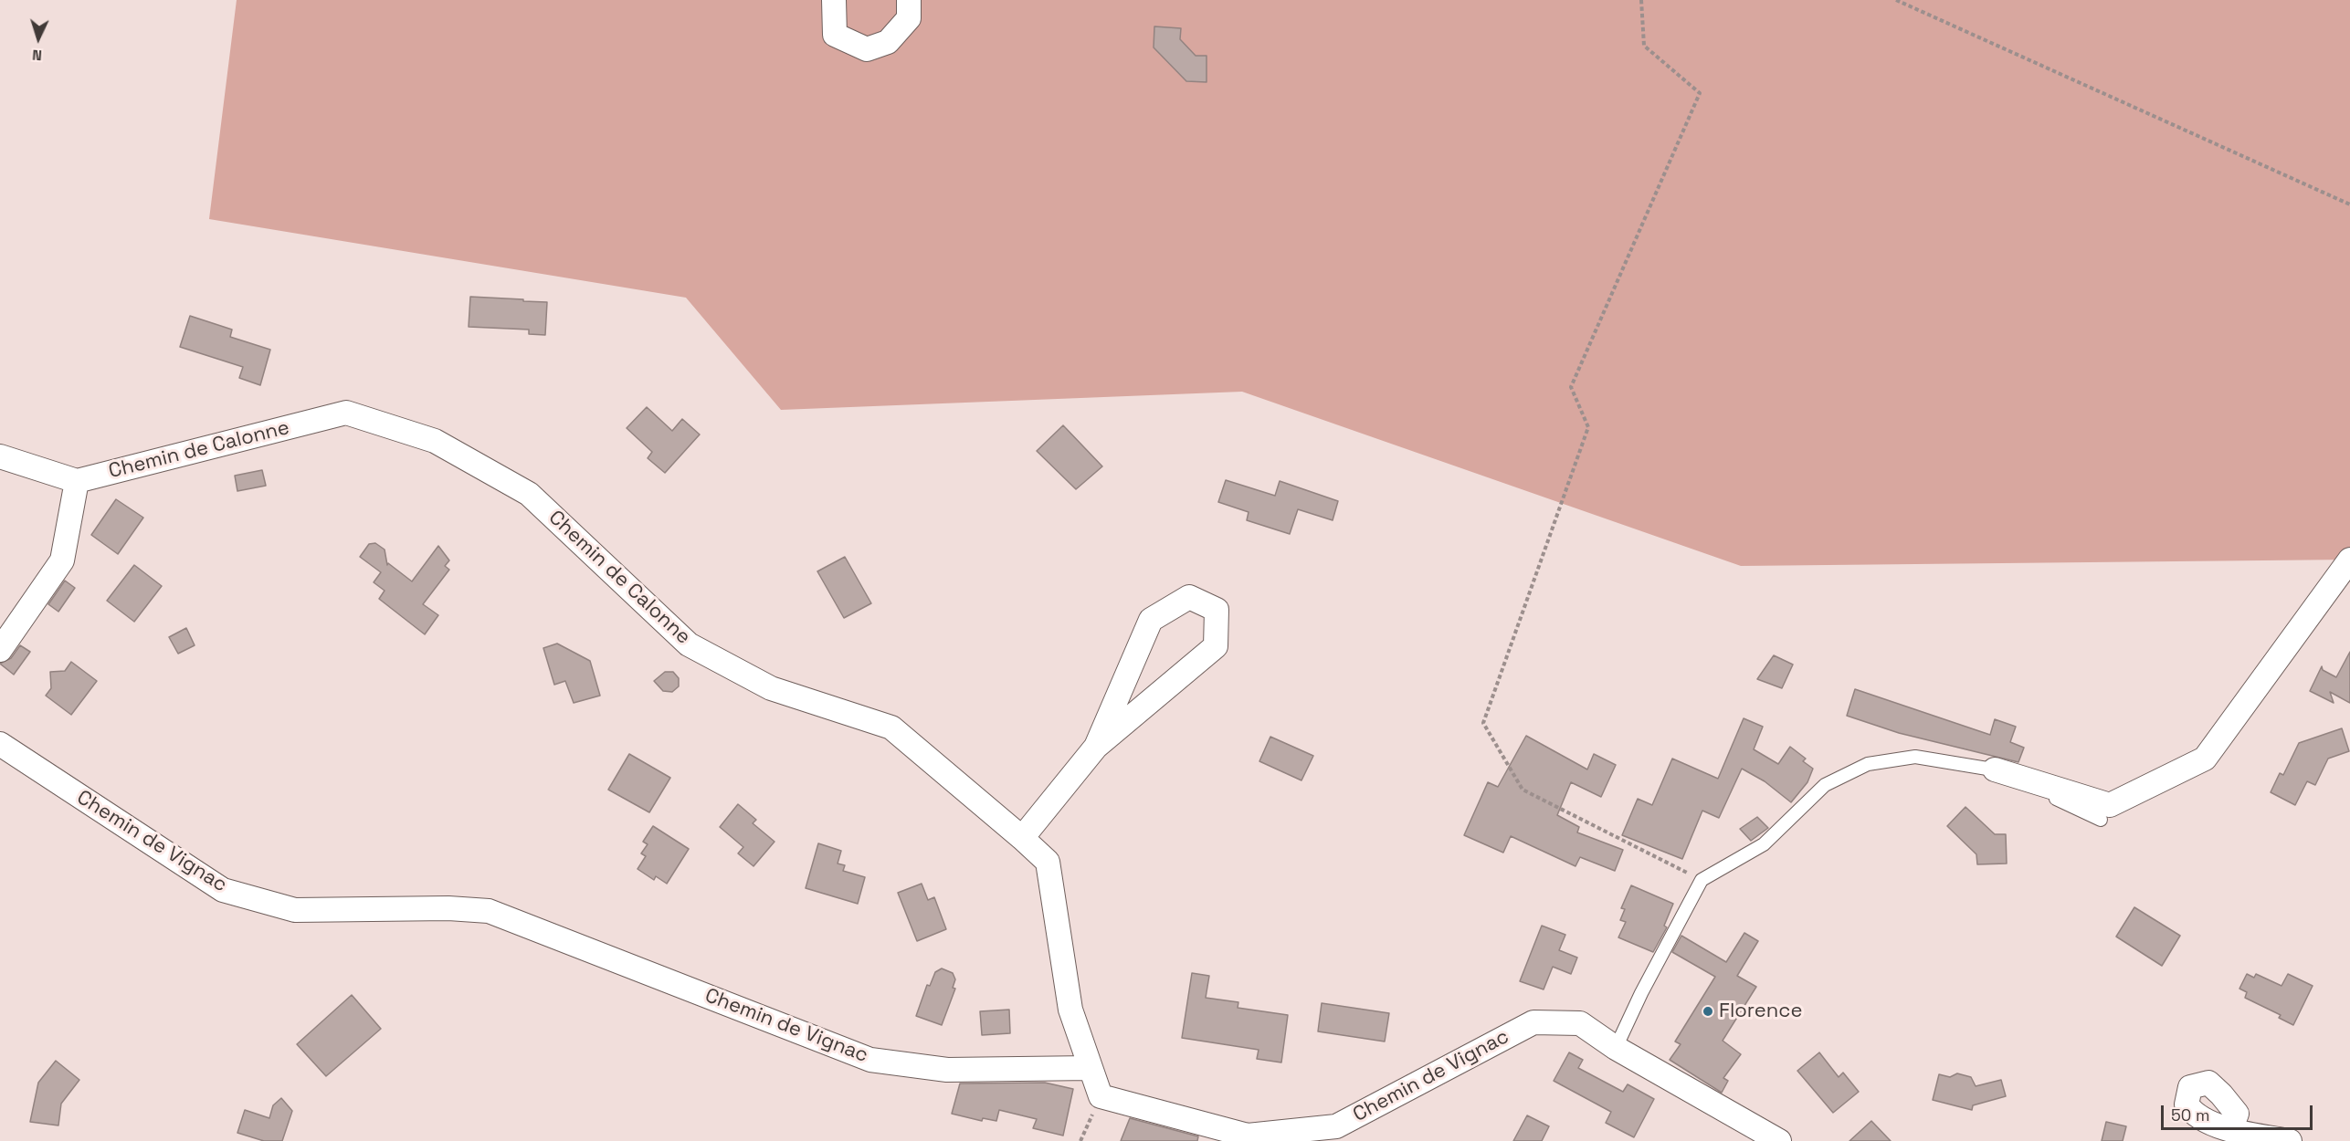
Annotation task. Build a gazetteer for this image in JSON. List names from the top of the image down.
{
  "streets": {
    "street": ["Chemin de Calonne", "Chemin de Vignac"]
  },
  "crossings": [
    ["Chemin de Calonne", "Chemin de Vignac"]
  ],
  "places": ["Florence"],
  "scale_bar": "50 m",
  "north": "bottom"
}
